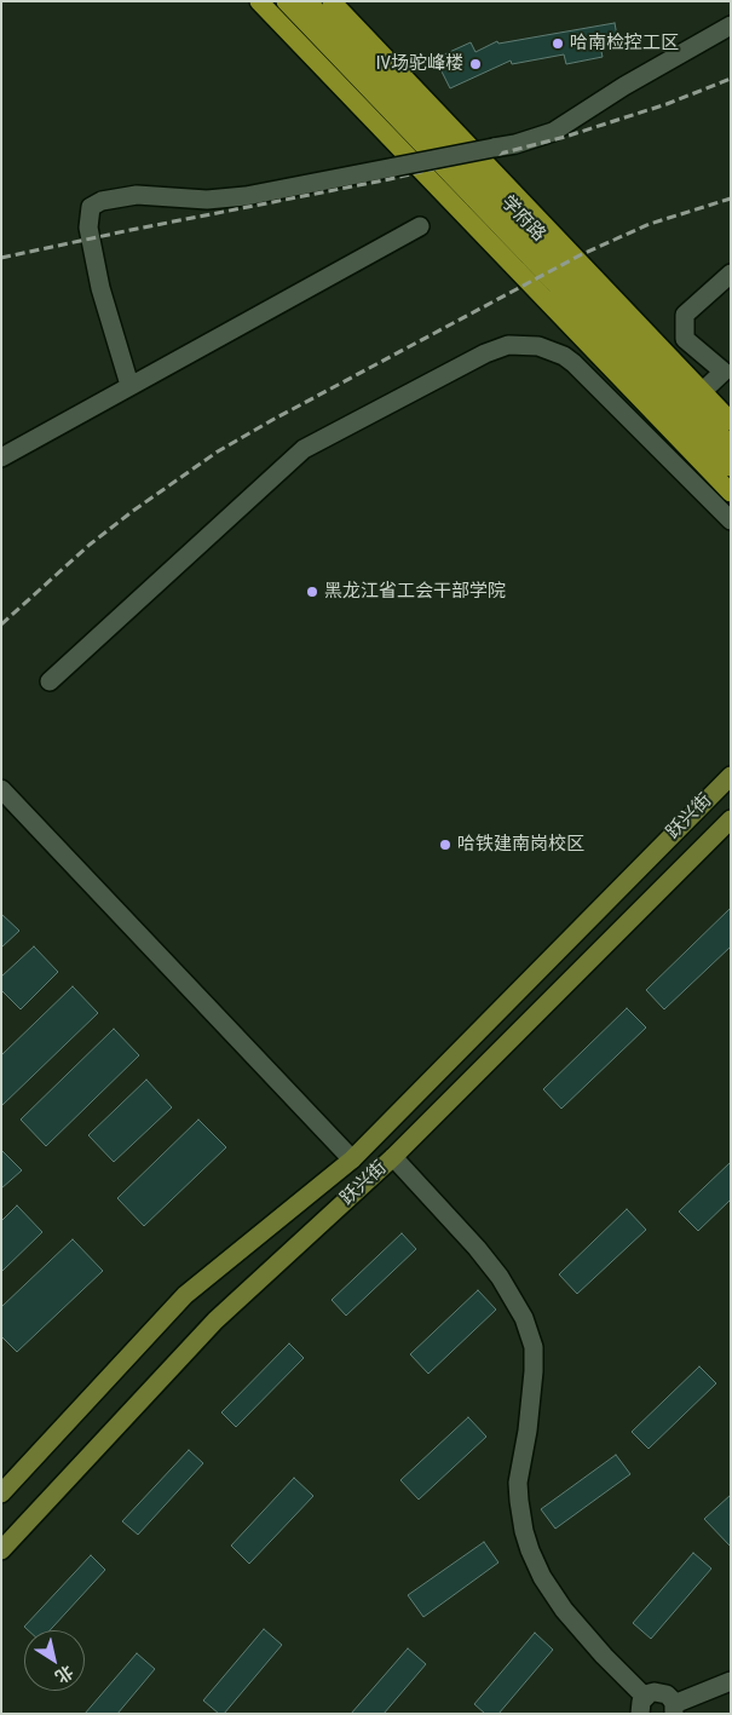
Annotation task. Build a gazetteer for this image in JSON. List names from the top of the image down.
{
  "streets": {
    "highway": ["学府路"],
    "main road": ["跃兴街"]
  },
  "places": [
    "哈南检控工区",
    "IV场驼峰楼",
    "黑龙江省工会干部学院",
    "哈铁建南岗校区"
  ],
  "north": "bottom right"
}
